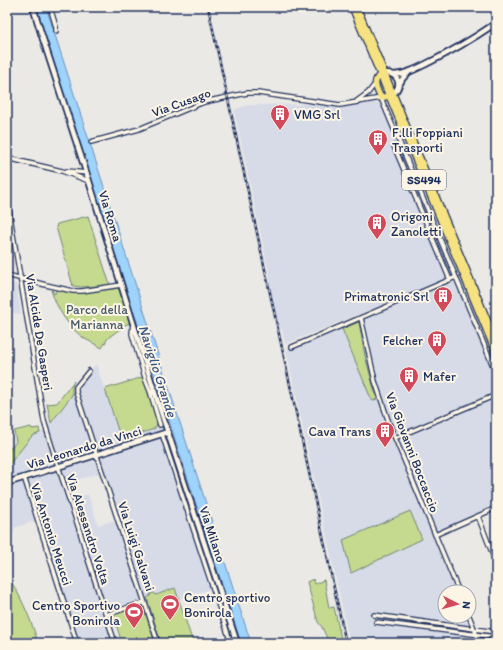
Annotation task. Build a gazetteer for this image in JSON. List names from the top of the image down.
{
  "streets": {
    "main road": [
      "SS494",
      "Via Roma",
      "Via Leonardo da Vinci",
      "Via Milano"
    ],
    "street": [
      "Via Cusago",
      "Via Alcide De Gasperi",
      "Via Giovanni Boccaccio",
      "Via Alessandro Volta",
      "Via Antonio Meucci",
      "Via Luigi Galvani"
    ]
  },
  "crossings": [
    ["Via Roma", "Via Leonardo da Vinci"],
    ["Via Roma", "Via Milano"],
    ["Via Alcide De Gasperi", "Via Leonardo da Vinci"],
    ["Via Alcide De Gasperi", "Via Alessandro Volta"],
    ["Via Leonardo da Vinci", "Via Alessandro Volta"],
    ["Via Leonardo da Vinci", "Via Antonio Meucci"],
    ["Via Leonardo da Vinci", "Via Milano"],
    ["Via Leonardo da Vinci", "Via Luigi Galvani"]
  ],
  "water": ["Naviglio Grande"],
  "parks": ["Parco della Marianna"],
  "places": {
    "building": [
      "VMG Srl",
      "F.lli Foppiani Trasporti",
      "Origoni Zanoletti",
      "Primatronic Srl",
      "Felcher",
      "Mafer",
      "Cava Trans"
    ],
    "sports": ["Centro sportivo Bonirola", "Centro Sportivo Bonirola"]
  },
  "north": "right"
}
